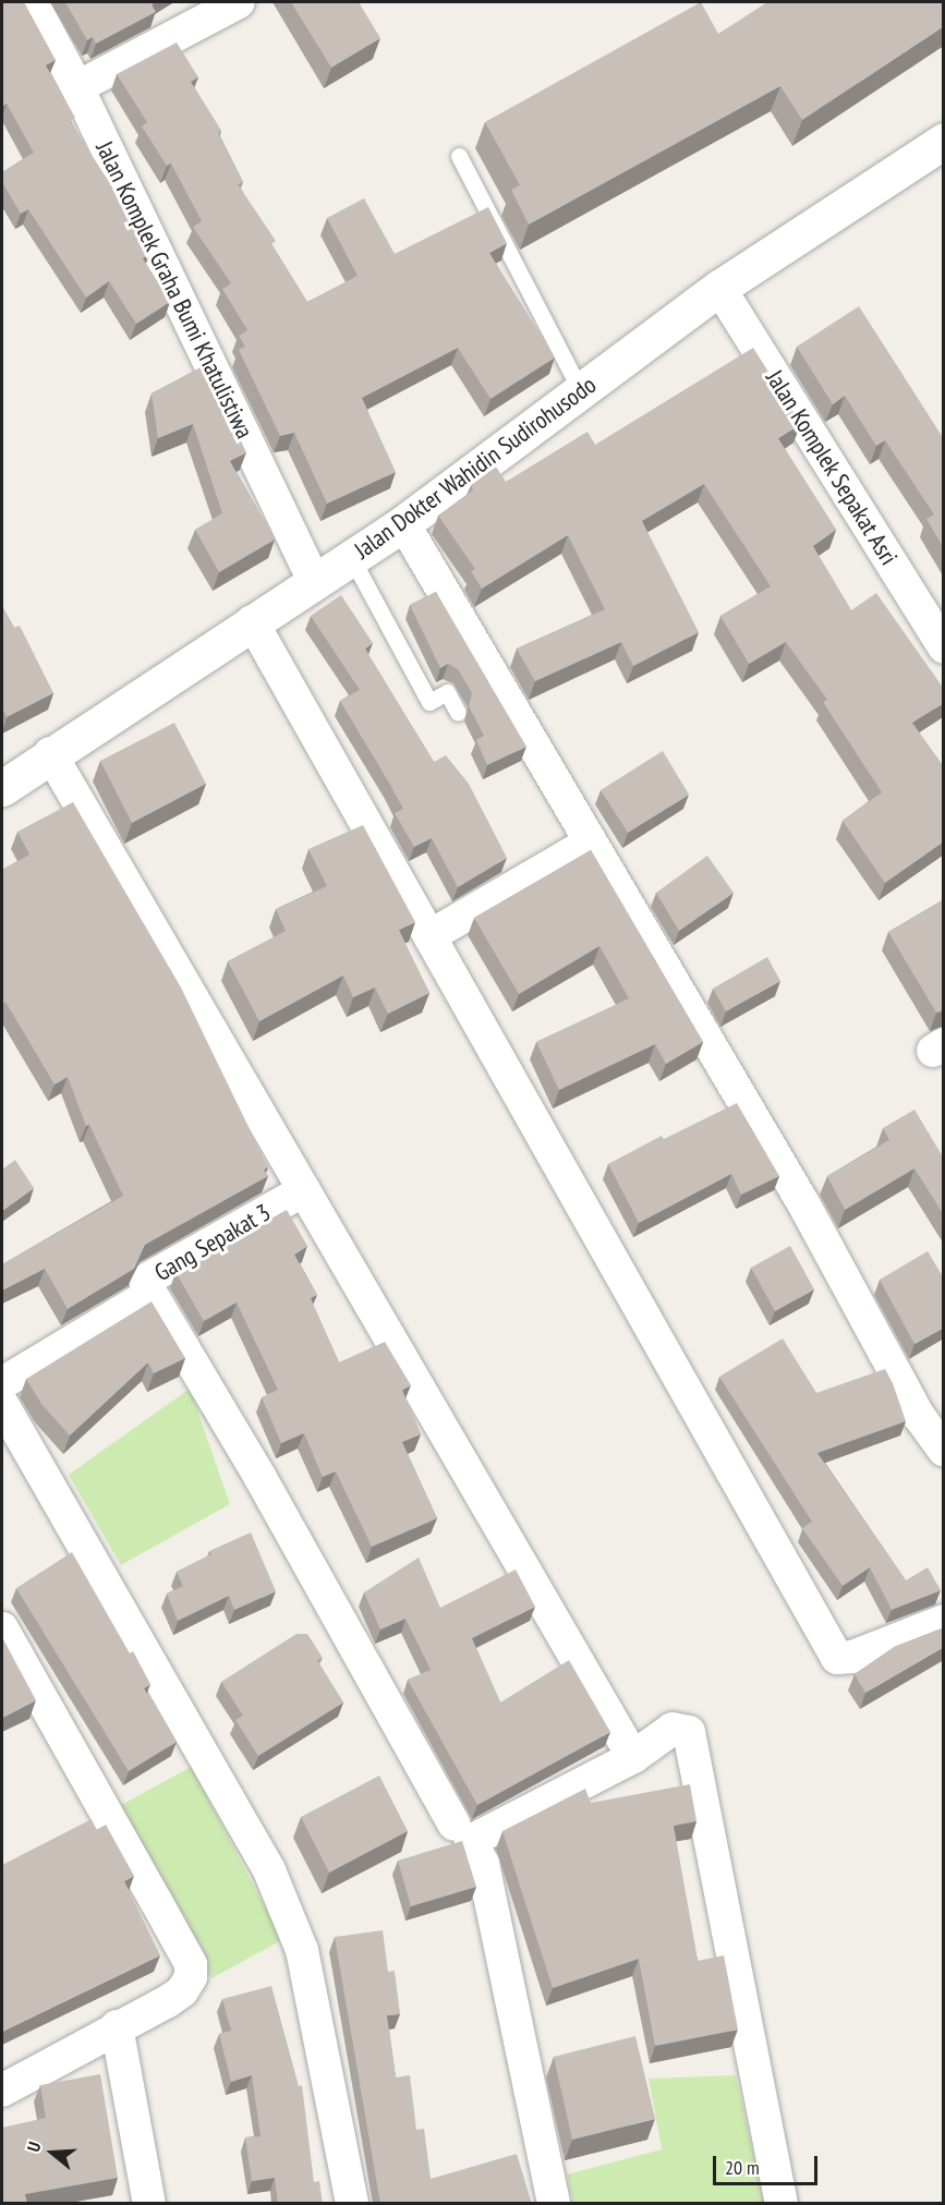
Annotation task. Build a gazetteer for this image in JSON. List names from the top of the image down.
{
  "streets": {
    "street": [
      "Jalan Komplek Graha Bumi Khatulistiwa",
      "Jalan Dokter Wahidin Sudirohusodo",
      "Jalan Komplek Sepakat Asri",
      "Gang Sepakat 3"
    ]
  },
  "crossings": [
    ["Jalan Komplek Graha Bumi Khatulistiwa", "Jalan Dokter Wahidin Sudirohusodo"],
    ["Jalan Dokter Wahidin Sudirohusodo", "Jalan Komplek Sepakat Asri"]
  ],
  "scale_bar": "20 m",
  "north": "left"
}
